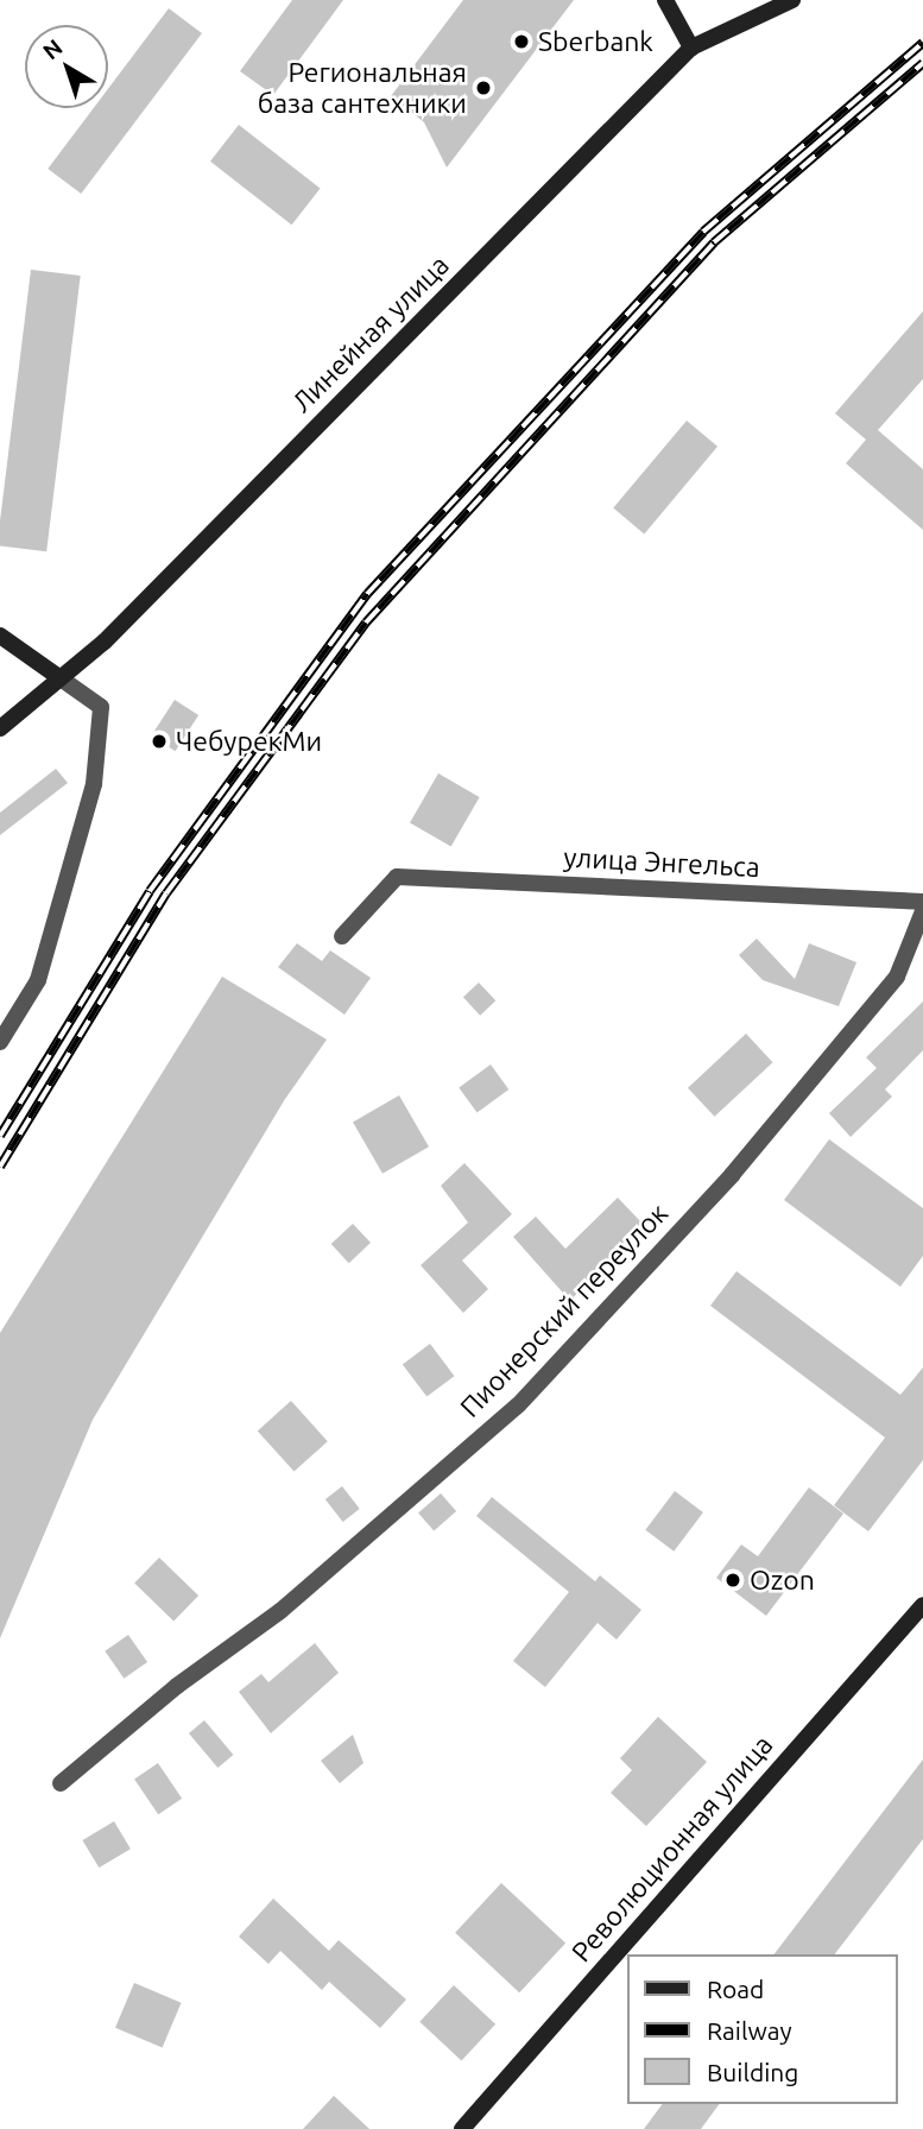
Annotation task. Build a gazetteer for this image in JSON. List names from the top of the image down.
{
  "streets": {
    "main road": ["Линейная улица", "Революционная улица"],
    "street": ["улица Энгельса", "Пионерский переулок"]
  },
  "places": [
    "Sberbank",
    "Региональная база сантехники",
    "ЧебурекМи",
    "Ozon"
  ],
  "legend": ["Road", "Railway", "Building"],
  "north": "top left"
}
